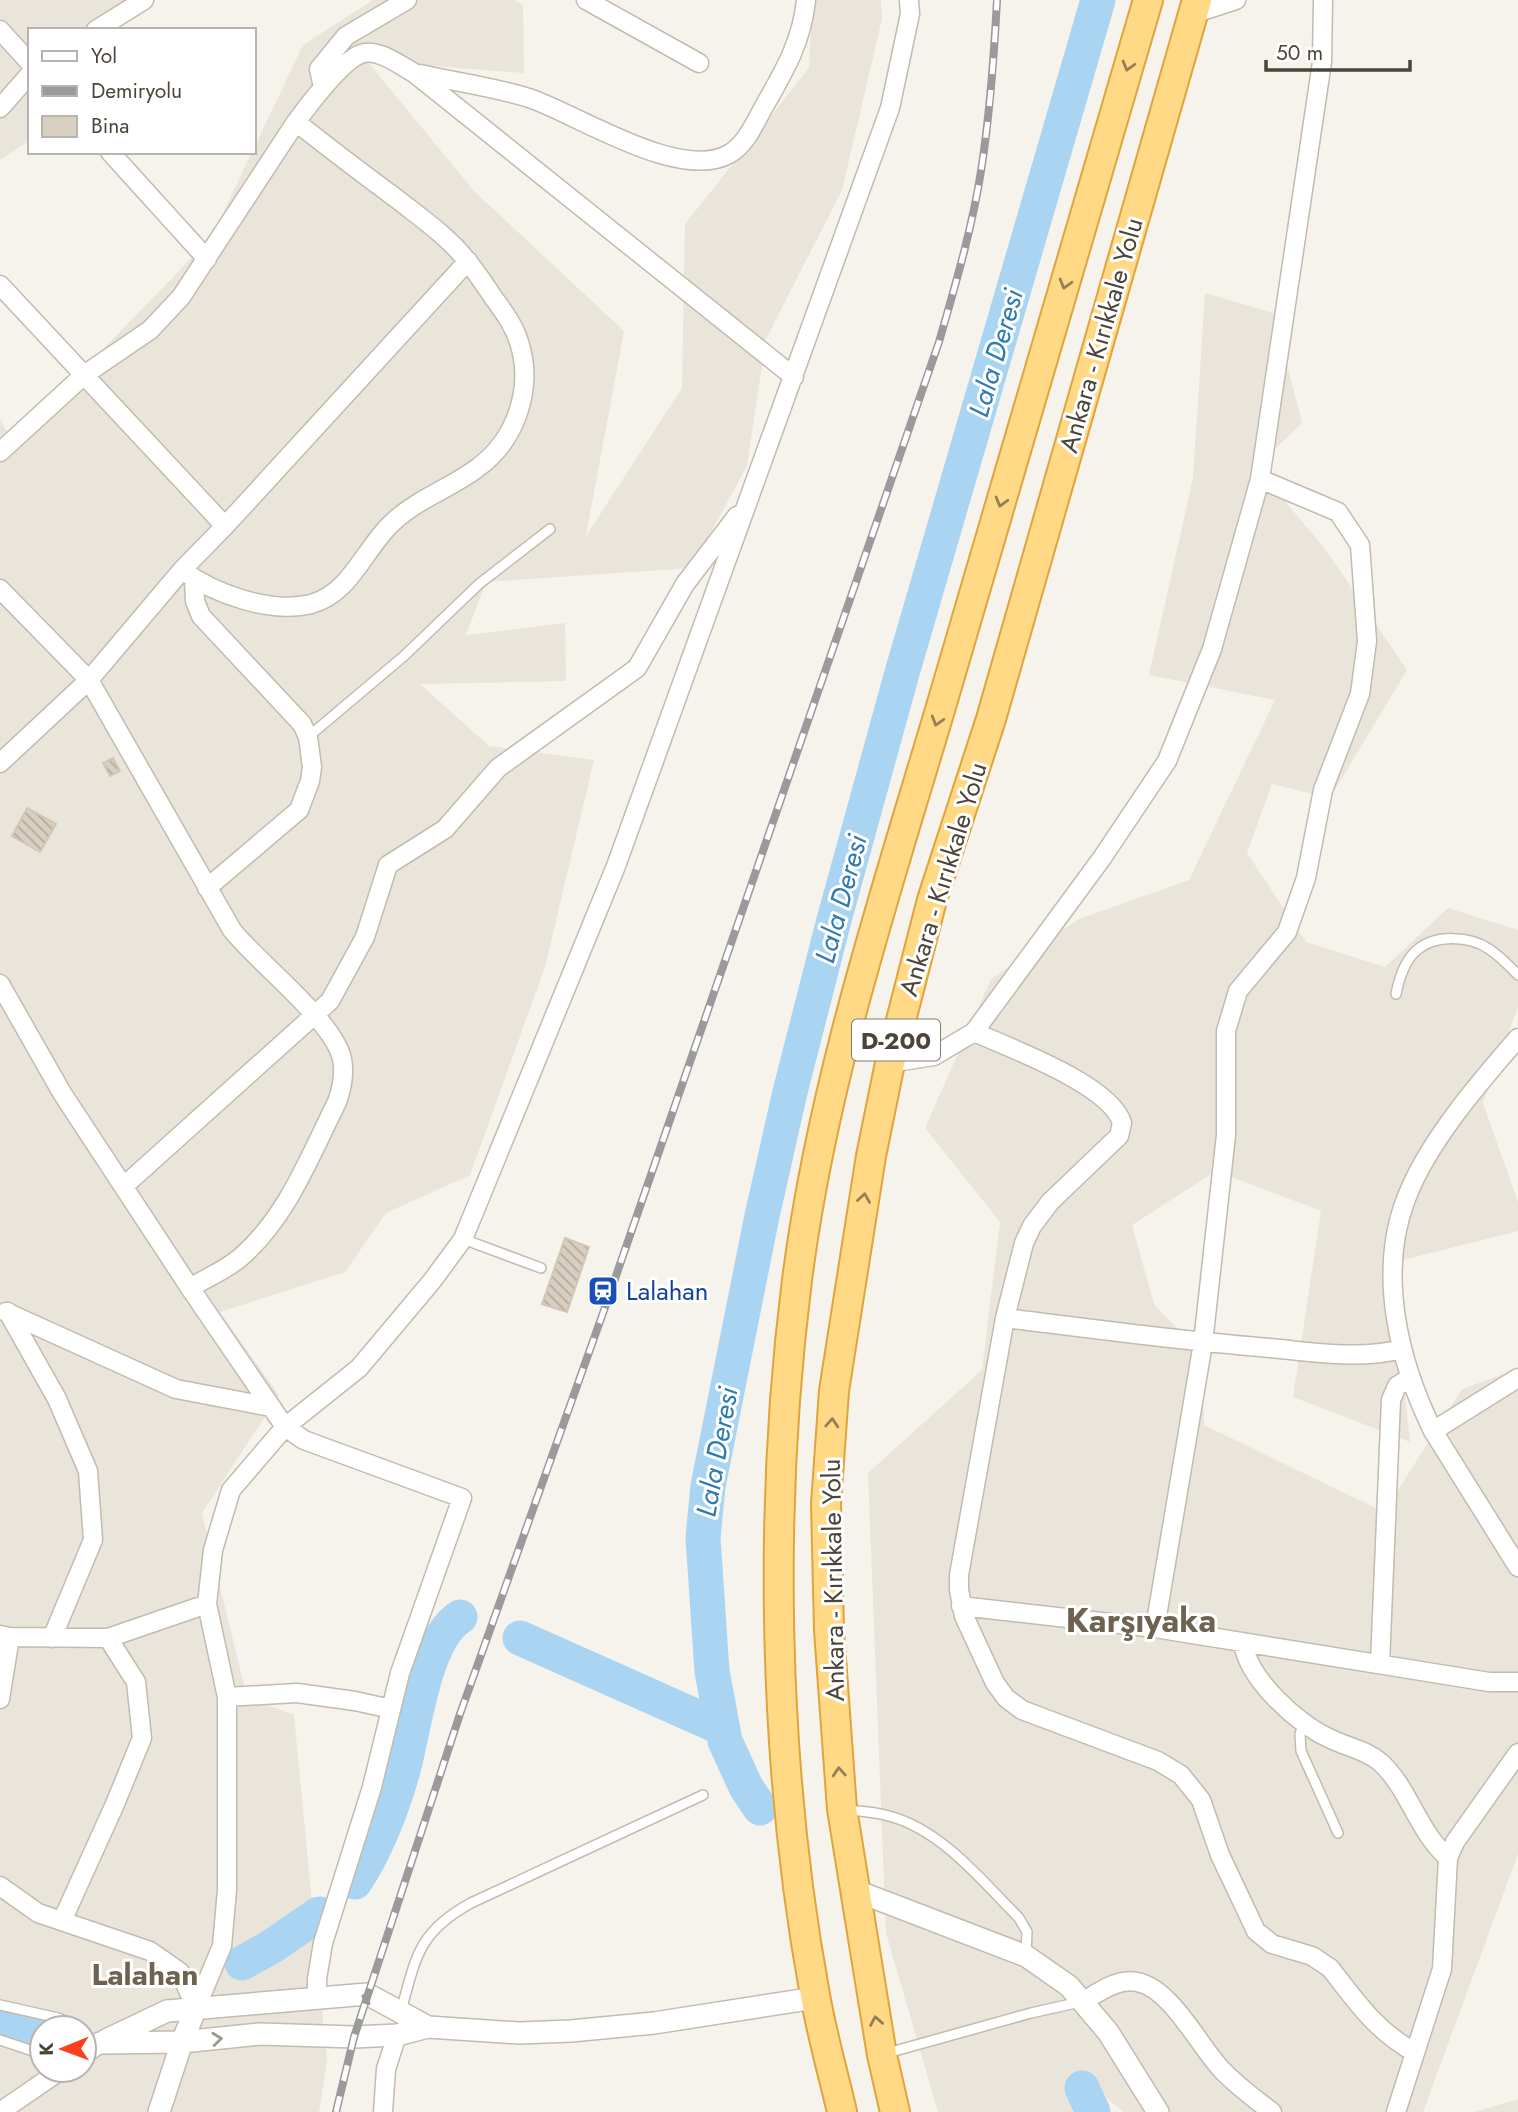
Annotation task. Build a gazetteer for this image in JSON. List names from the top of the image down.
{
  "streets": {
    "highway": ["Ankara - Kırıkkale Yolu", "D-200"]
  },
  "districts": ["Karşıyaka", "Lalahan"],
  "water": ["Lala Deresi"],
  "places": {
    "station": ["Lalahan"]
  },
  "legend": ["Yol", "Demiryolu", "Bina"],
  "scale_bar": "50 m",
  "north": "left"
}
